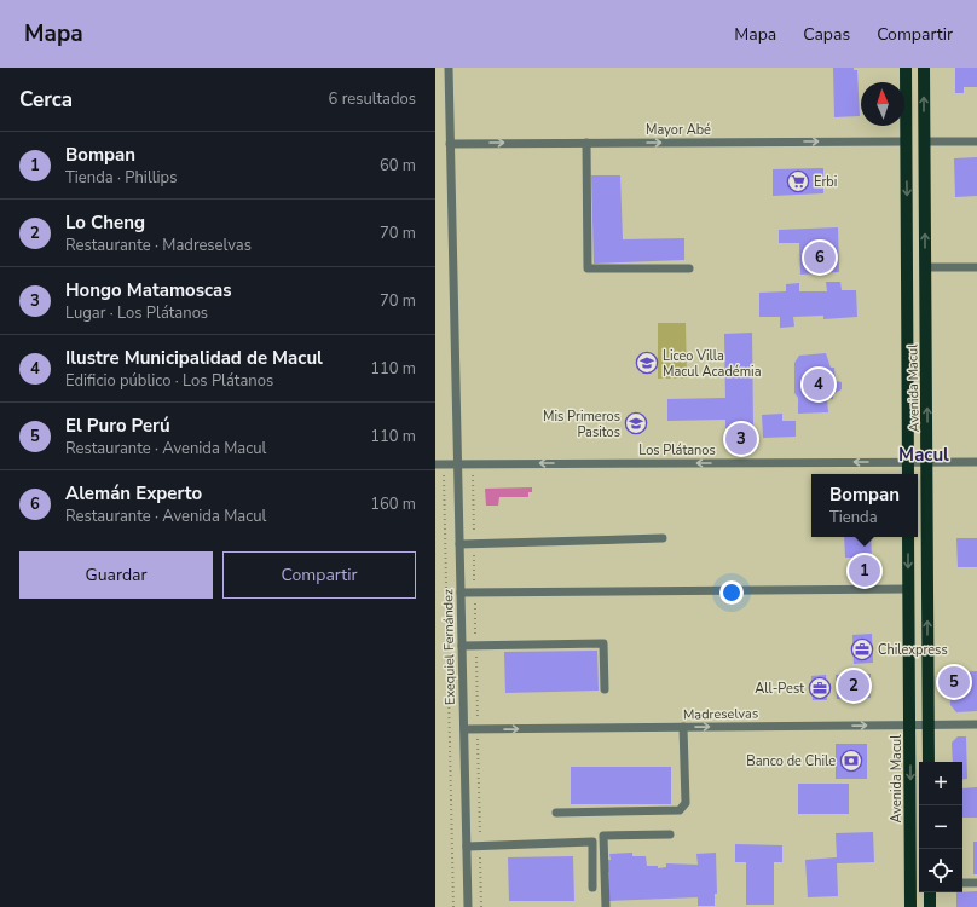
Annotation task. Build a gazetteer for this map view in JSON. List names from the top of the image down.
{
  "streets": {
    "main road": ["Avenida Macul"],
    "street": [
      "Mayor Abé",
      "Los Plátanos",
      "Exequiel Fernández",
      "Madreselvas"
    ]
  },
  "crossings": [
    ["Mayor Abé", "Avenida Macul"],
    ["Mayor Abé", "Exequiel Fernández"],
    ["Avenida Macul", "Los Plátanos"],
    ["Avenida Macul", "Madreselvas"],
    ["Los Plátanos", "Exequiel Fernández"],
    ["Exequiel Fernández", "Madreselvas"]
  ],
  "one_way": ["Mayor Abé", "Los Plátanos", "Madreselvas"],
  "districts": ["Macul"],
  "places": {
    "supermarket": ["Erbi"],
    "school or university": ["Liceo Villa Macul Académia", "Mis Primeros Pasitos"],
    "office": ["Chilexpress", "All-Pest"],
    "bank": ["Banco de Chile"]
  },
  "north": "top",
  "page": {
    "header": "Mapa",
    "nav": ["Mapa", "Capas", "Compartir"],
    "heading": ["Cerca", "6 resultados"],
    "list": [
      {
        "mark": "1",
        "name": "Bompan",
        "note": "Tienda · Phillips",
        "value": "60 m"
      },
      {
        "mark": "2",
        "name": "Lo Cheng",
        "note": "Restaurante · Madreselvas",
        "value": "70 m"
      },
      {
        "mark": "3",
        "name": "Hongo Matamoscas",
        "note": "Lugar · Los Plátanos",
        "value": "70 m"
      },
      {
        "mark": "4",
        "name": "Ilustre Municipalidad de Macul",
        "note": "Edificio público · Los Plátanos",
        "value": "110 m"
      },
      {
        "mark": "5",
        "name": "El Puro Perú",
        "note": "Restaurante · Avenida Macul",
        "value": "110 m"
      },
      {
        "mark": "6",
        "name": "Alemán Experto",
        "note": "Restaurante · Avenida Macul",
        "value": "160 m"
      }
    ],
    "pins": [
      "6",
      "4",
      "3",
      "1",
      "5",
      "2"
    ],
    "popup": ["Bompan", "Tienda"],
    "buttons": ["Guardar", "Compartir"],
    "map_buttons": ["+", "−"]
  }
}
